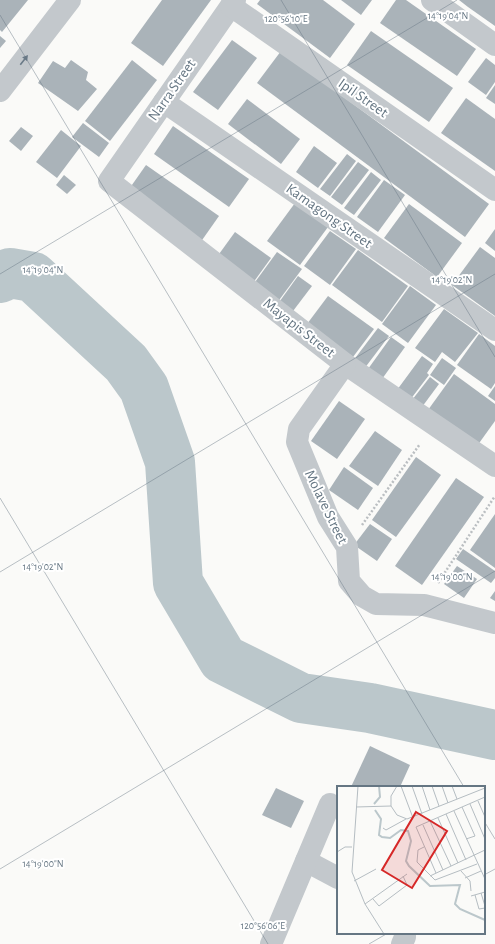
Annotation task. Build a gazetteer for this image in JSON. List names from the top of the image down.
{
  "streets": {
    "street": [
      "Narra Street",
      "Ipil Street",
      "Kamagong Street",
      "Mayapis Street",
      "Molave Street"
    ]
  },
  "crossings": [
    ["Narra Street", "Ipil Street"],
    ["Narra Street", "Kamagong Street"],
    ["Narra Street", "Mayapis Street"],
    ["Mayapis Street", "Molave Street"]
  ],
  "coordinates": [
    "14°19'04\"N",
    "120°56'10\"E",
    "14°19'02\"N",
    "14°19'00\"N",
    "120°56'06\"E"
  ]
}
